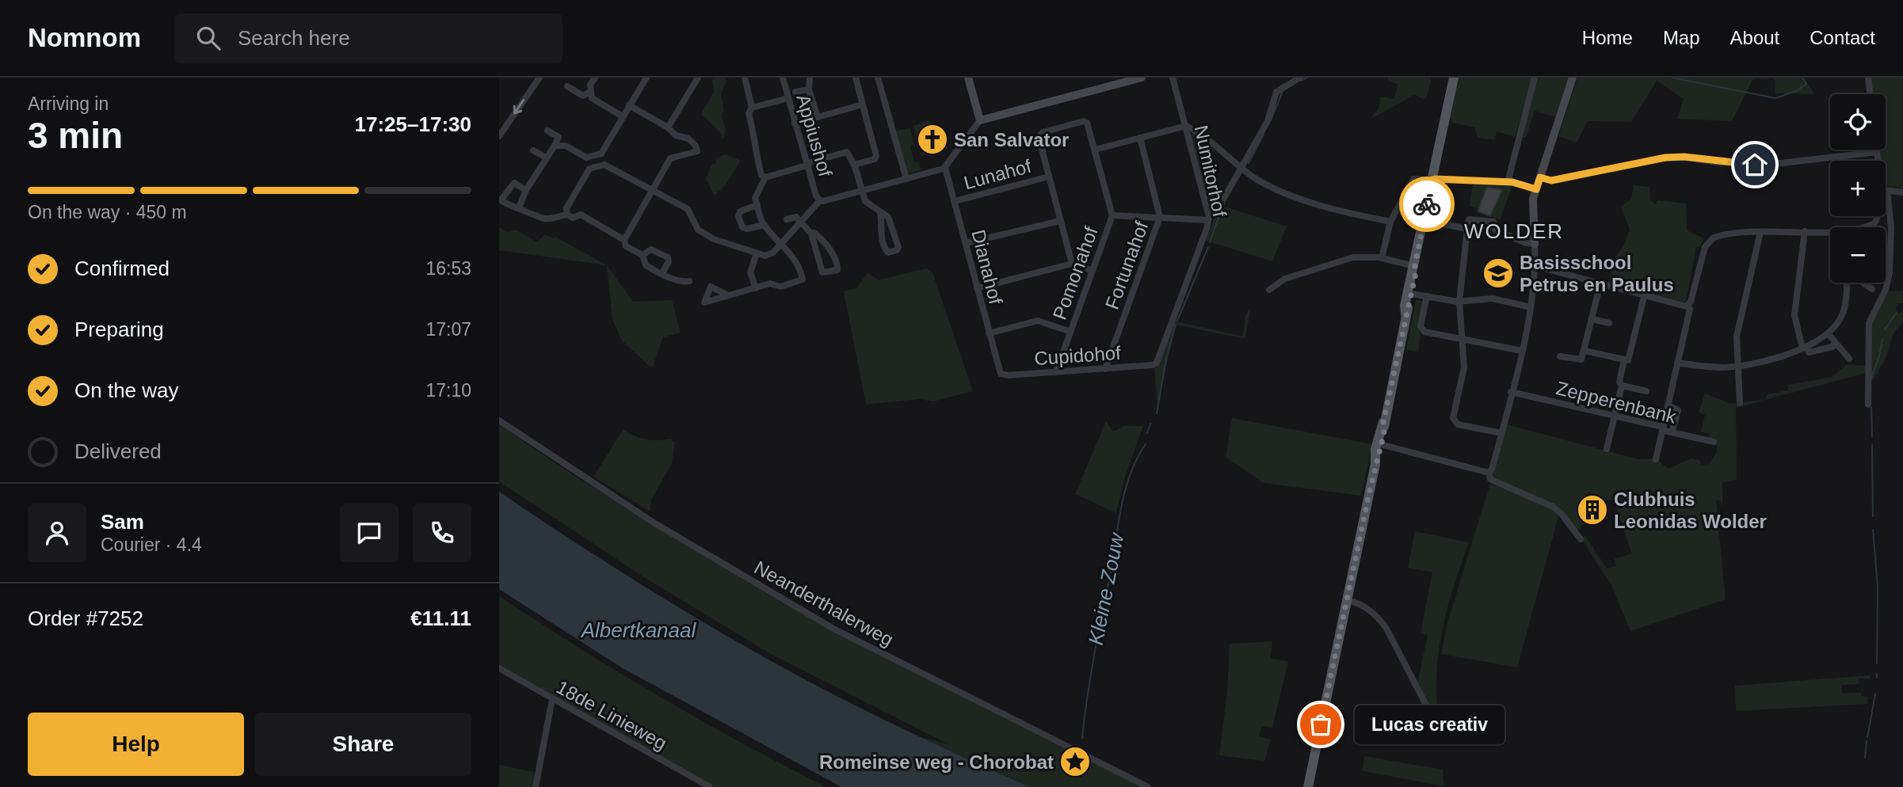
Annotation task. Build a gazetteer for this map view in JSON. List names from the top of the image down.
{
  "streets": {
    "street": [
      "Appiushof",
      "Numitorhof",
      "Lunahof",
      "Fortunahof",
      "Dianahof",
      "Pomonahof",
      "Cupidohof",
      "Zepperenbank",
      "Neanderthalerweg",
      "18de Linieweg"
    ]
  },
  "crossings": [
    ["Numitorhof", "Cupidohof"],
    ["Lunahof", "Dianahof"],
    ["Lunahof", "Pomonahof"],
    ["Fortunahof", "Cupidohof"],
    ["Dianahof", "Cupidohof"],
    ["Pomonahof", "Cupidohof"]
  ],
  "districts": ["WOLDER"],
  "water": ["Kleine Zouw", "Albertkanaal"],
  "places": {
    "church": ["San Salvator"],
    "school or university": ["Basisschool Petrus en Paulus"],
    "building": ["Clubhuis Leonidas Wolder"],
    "other": ["Lucas creativ"],
    "place": ["Romeinse weg - Chorobat"]
  },
  "page": {
    "header": "Nomnom",
    "search": "Search here",
    "nav": [
      "Home",
      "Map",
      "About",
      "Contact"
    ],
    "heading": ["3 min", "Arriving in", "17:25–17:30"],
    "panel": [
      "Sam",
      "Courier · 4.4",
      "Order #7252",
      "€11.11"
    ],
    "map_buttons": ["+", "−"],
    "bar": "On the way · 450 m",
    "list": [
      ["Confirmed", "16:53"],
      ["Preparing", "17:07"],
      ["On the way", "17:10"],
      "Delivered"
    ],
    "buttons": ["Help", "Share"],
    "bubble": "Lucas creativ"
  }
}
